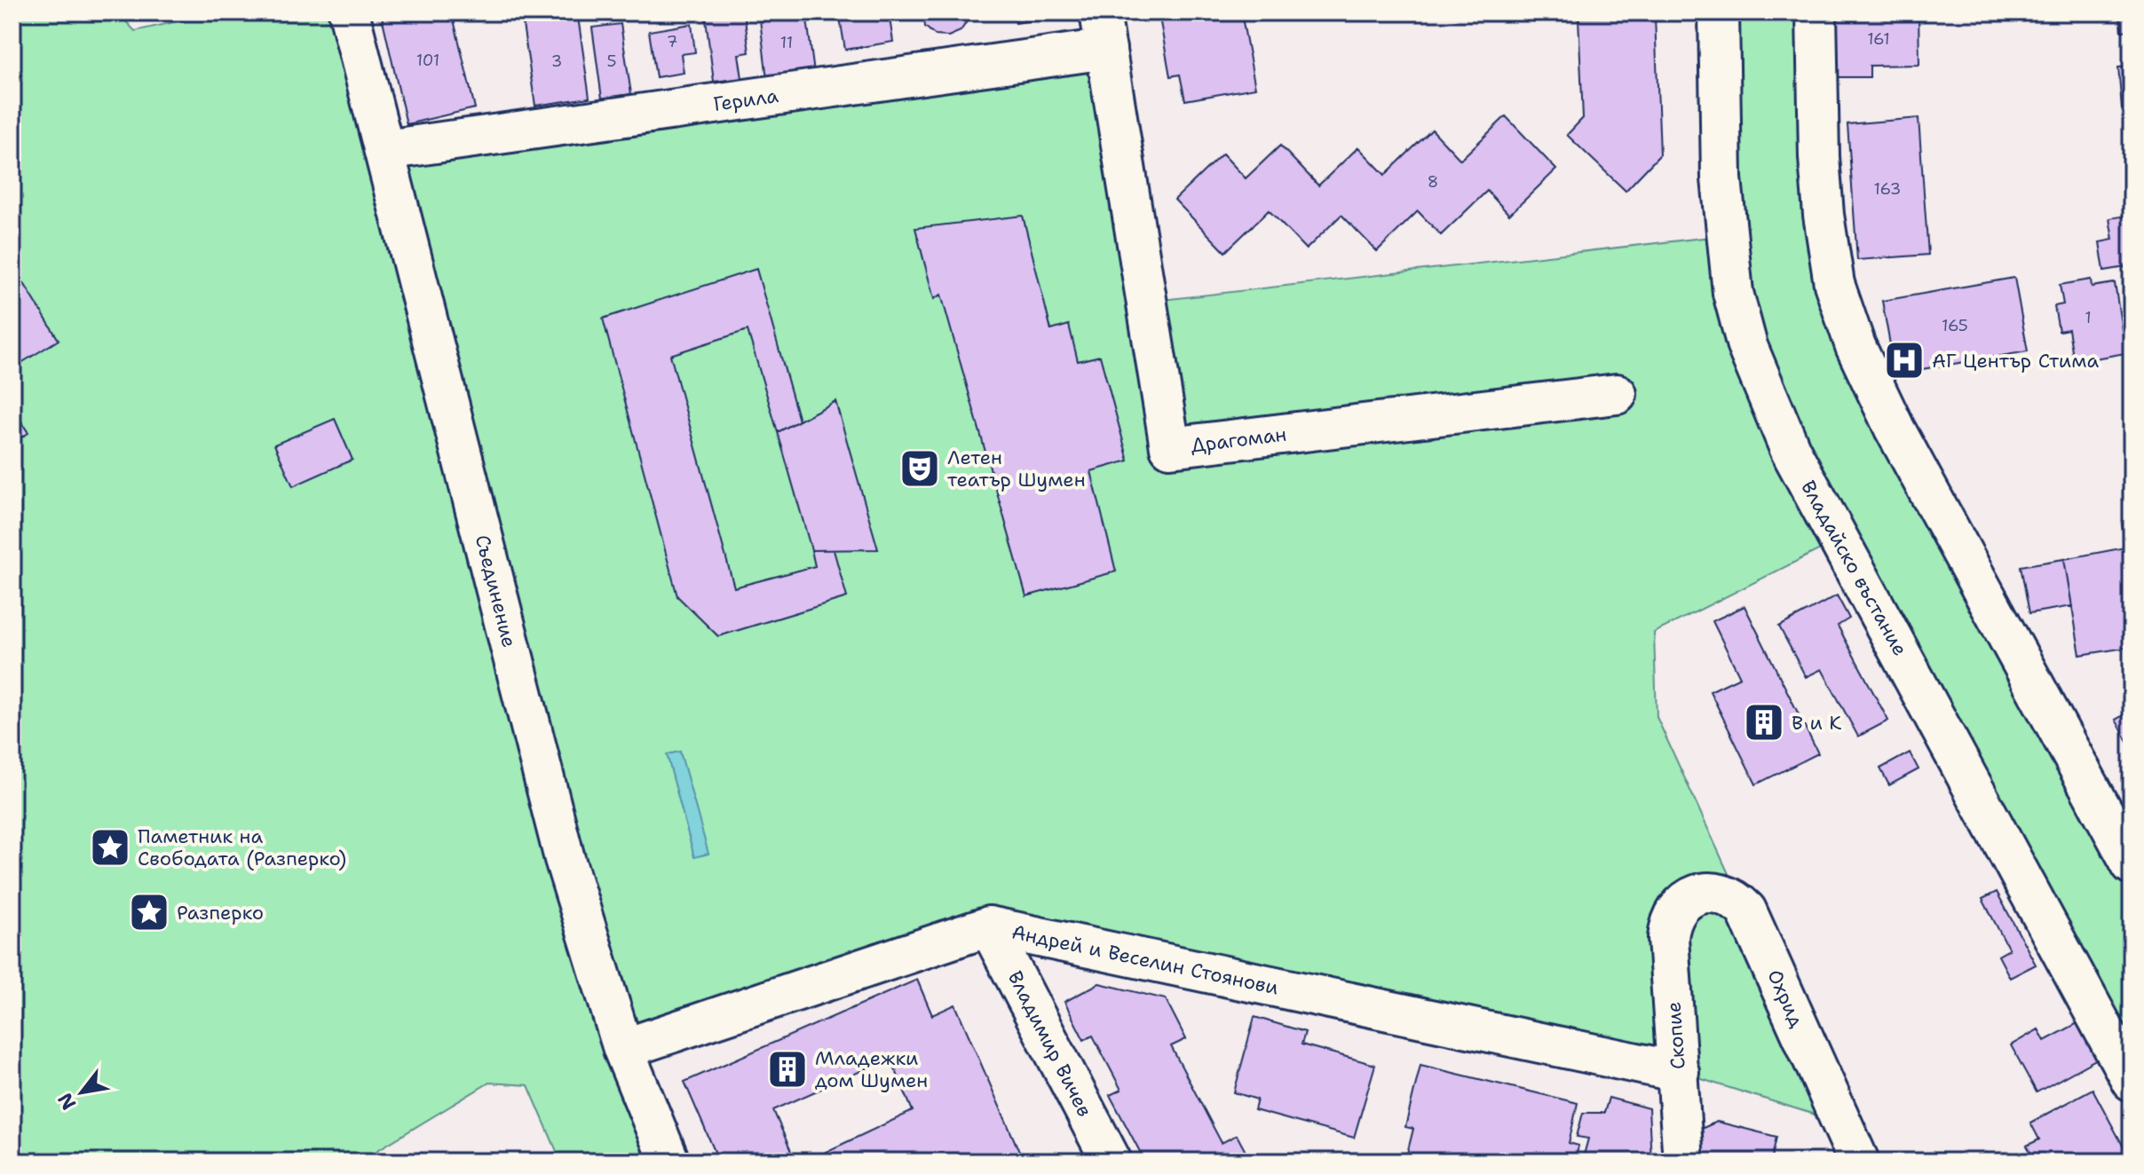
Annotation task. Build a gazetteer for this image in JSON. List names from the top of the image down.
{
  "streets": {
    "street": [
      "Герила",
      "Драгоман",
      "Владайско въстание",
      "Съединение",
      "Андрей и Веселин Стоянови",
      "Охрид",
      "Скопие",
      "Владимир Вичев"
    ]
  },
  "crossings": [
    ["Герила", "Драгоман"],
    ["Герила", "Съединение"],
    ["Съединение", "Андрей и Веселин Стоянови"],
    ["Андрей и Веселин Стоянови", "Скопие"],
    ["Андрей и Веселин Стоянови", "Владимир Вичев"],
    ["Охрид", "Скопие"]
  ],
  "places": {
    "hospital": ["АГ Център Стима"],
    "theatre": ["Летен театър Шумен"],
    "building": ["В и К", "Младежки дом Шумен"],
    "place": ["Паметник на Свободата (Разперко)", "Разперко"]
  },
  "house_numbers": [
    "161",
    "7",
    "11",
    "101",
    "3",
    "5",
    "8",
    "163",
    "1",
    "165"
  ],
  "north": "bottom left"
}
